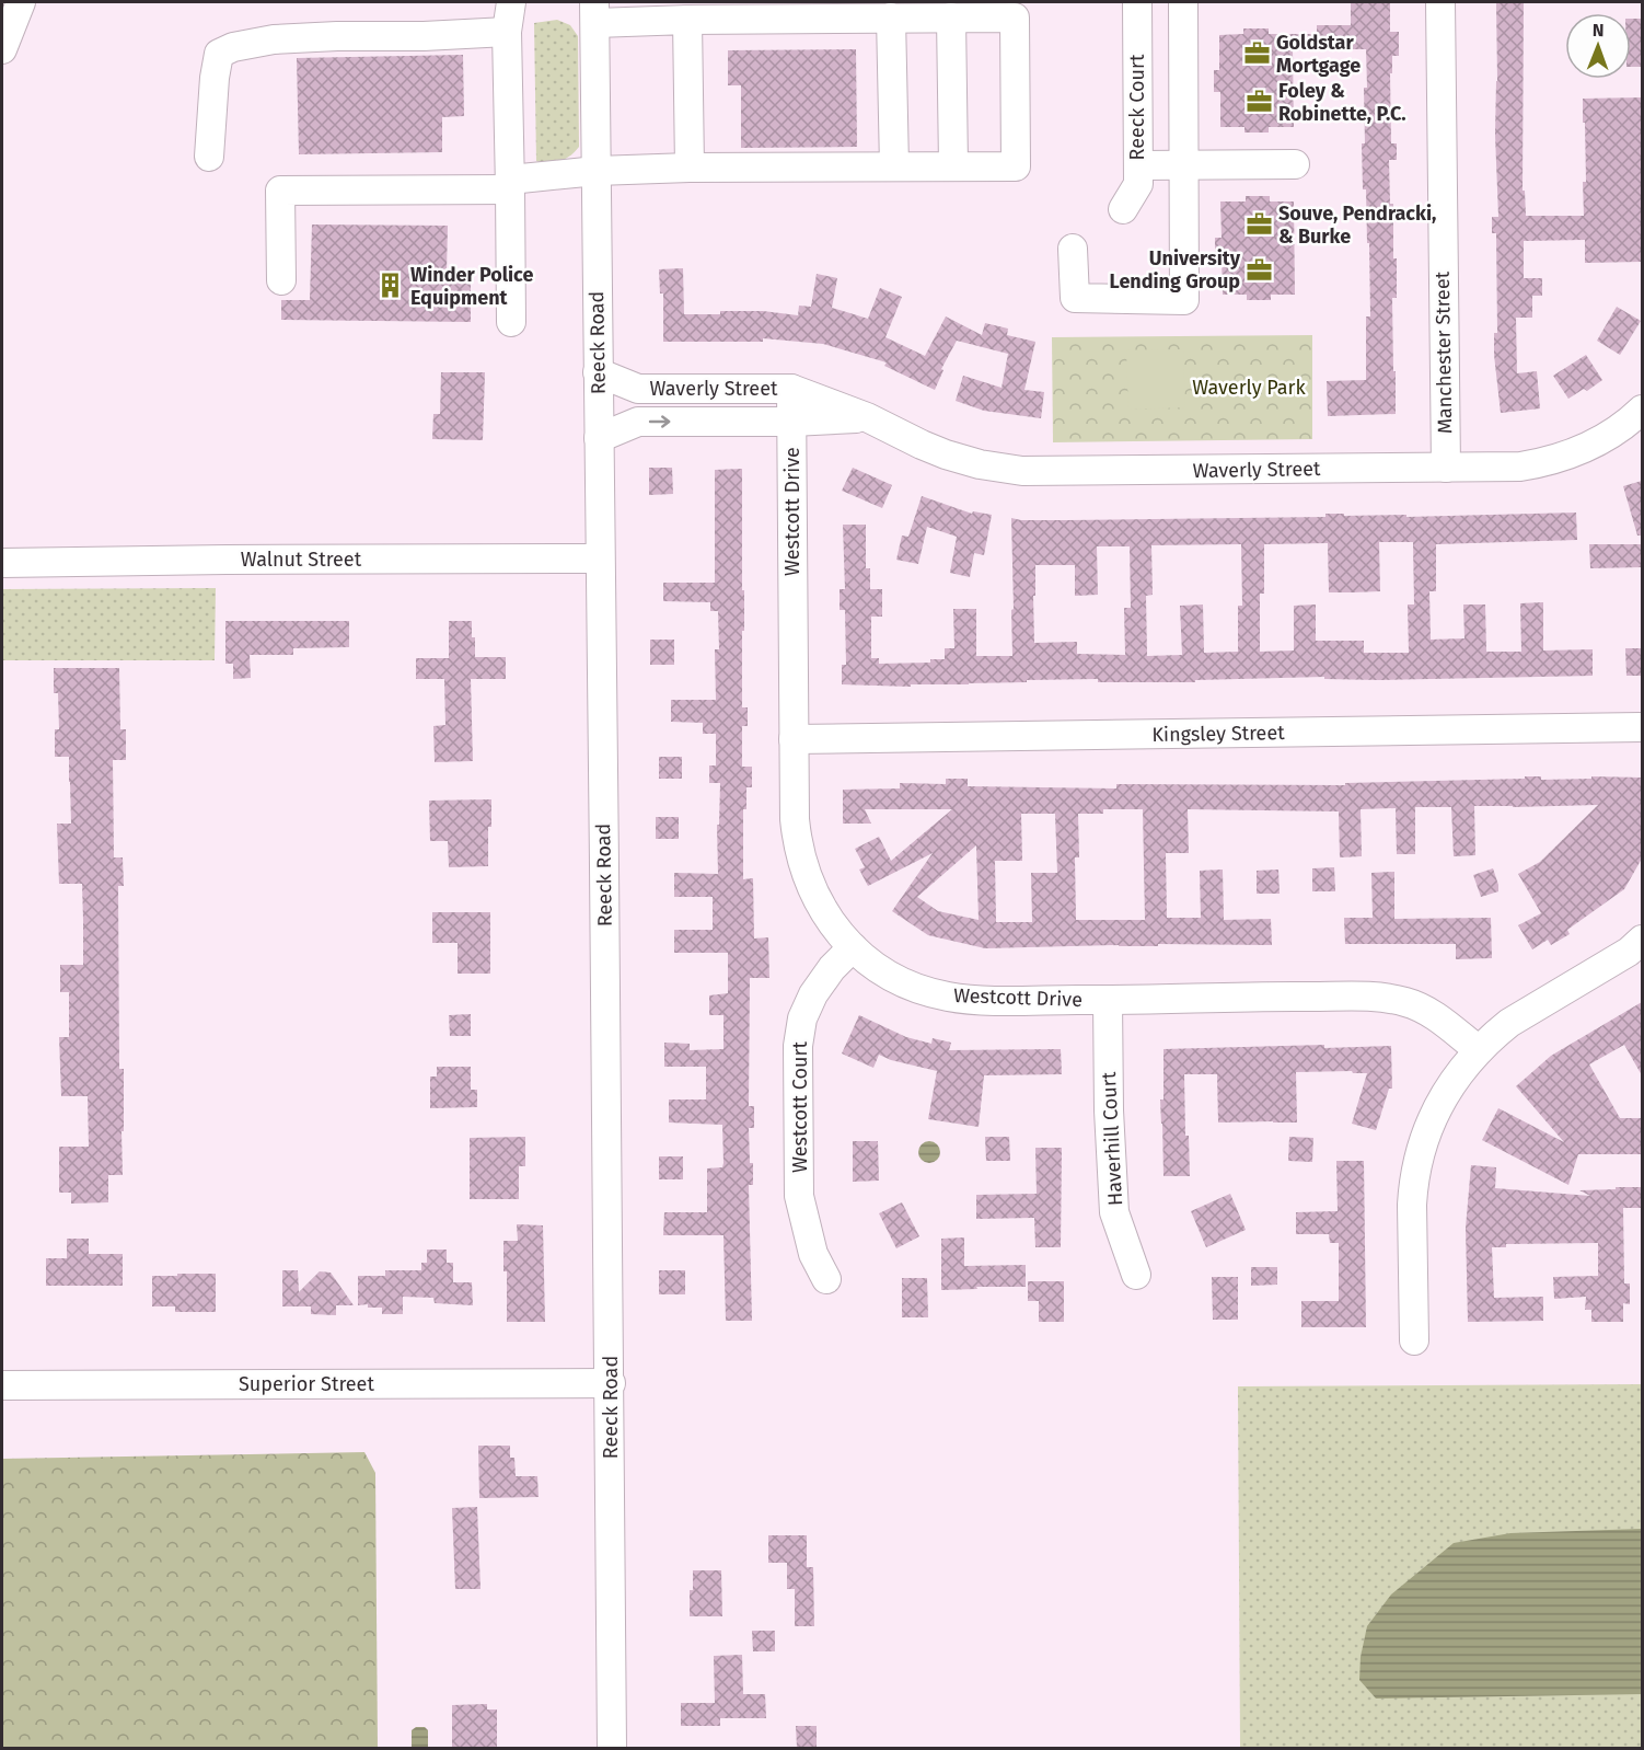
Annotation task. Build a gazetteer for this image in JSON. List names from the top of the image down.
{
  "streets": {
    "street": [
      "Reeck Court",
      "Reeck Road",
      "Manchester Street",
      "Waverly Street",
      "Westcott Drive",
      "Walnut Street",
      "Kingsley Street",
      "Westcott Court",
      "Haverhill Court",
      "Superior Street"
    ]
  },
  "crossings": [
    ["Reeck Road", "Waverly Street"],
    ["Reeck Road", "Walnut Street"],
    ["Reeck Road", "Superior Street"],
    ["Manchester Street", "Waverly Street"],
    ["Waverly Street", "Westcott Drive"],
    ["Westcott Drive", "Kingsley Street"],
    ["Westcott Drive", "Westcott Court"],
    ["Westcott Drive", "Haverhill Court"]
  ],
  "parks": ["Waverly Park"],
  "places": {
    "office": [
      "Goldstar Mortgage",
      "Foley & Robinette, P.C.",
      "Souve, Pendracki, & Burke",
      "University Lending Group"
    ],
    "building": ["Winder Police Equipment"]
  },
  "north": "top"
}
